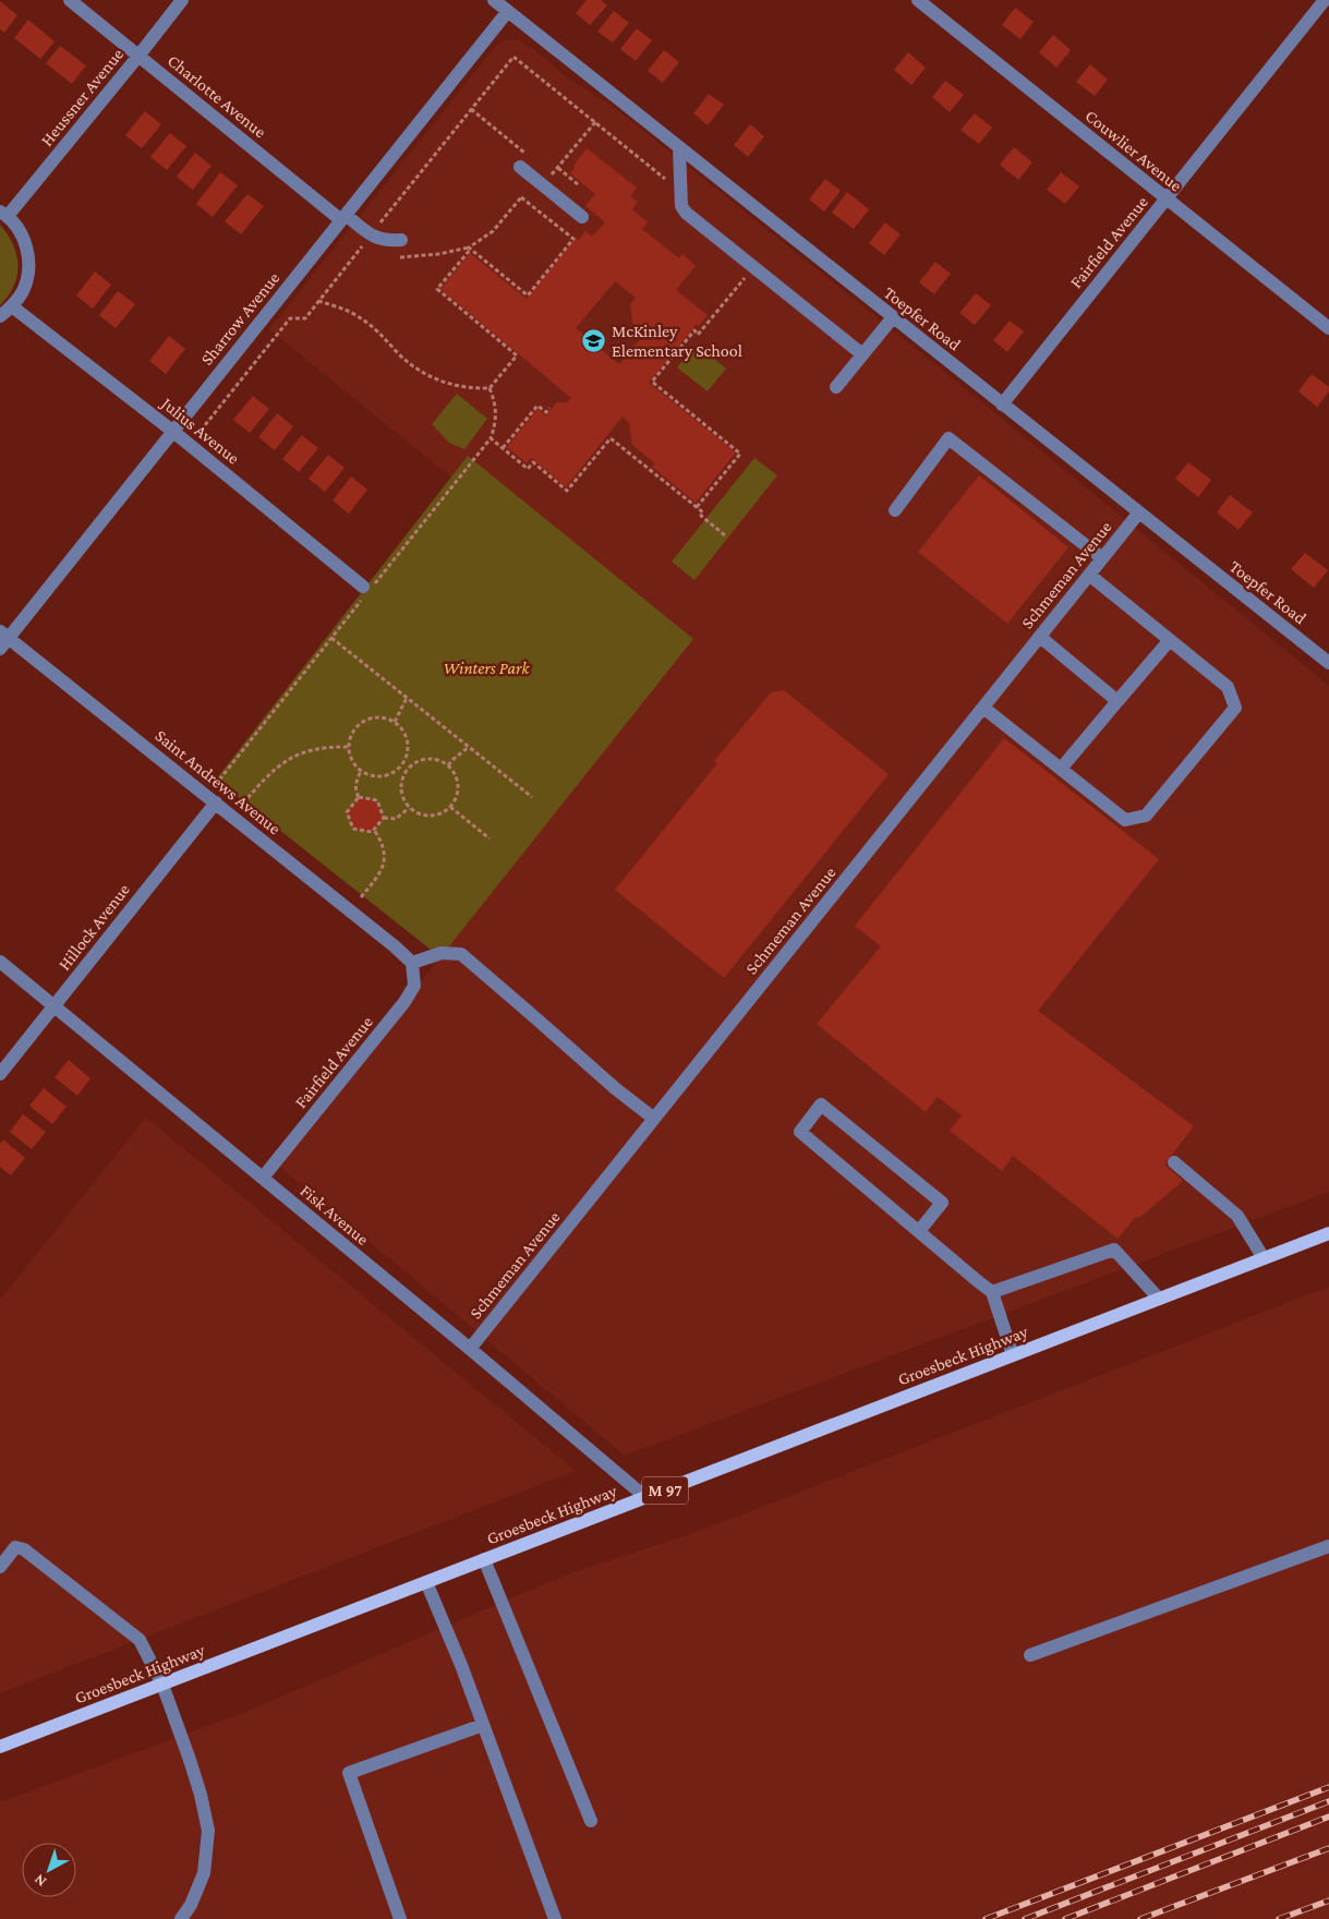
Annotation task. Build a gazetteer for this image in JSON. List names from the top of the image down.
{
  "streets": {
    "main road": ["Groesbeck Highway", "M 97"],
    "street": [
      "Charlotte Avenue",
      "Heussner Avenue",
      "Couwlier Avenue",
      "Fairfield Avenue",
      "Sharrow Avenue",
      "Toepfer Road",
      "Julius Avenue",
      "Schmeman Avenue",
      "Saint Andrews Avenue",
      "Hillock Avenue",
      "Fisk Avenue"
    ]
  },
  "crossings": [
    ["Charlotte Avenue", "Heussner Avenue"],
    ["Charlotte Avenue", "Sharrow Avenue"],
    ["Couwlier Avenue", "Fairfield Avenue"],
    ["Fairfield Avenue", "Toepfer Road"],
    ["Fairfield Avenue", "Saint Andrews Avenue"],
    ["Fairfield Avenue", "Fisk Avenue"],
    ["Sharrow Avenue", "Toepfer Road"],
    ["Sharrow Avenue", "Julius Avenue"],
    ["Sharrow Avenue", "Saint Andrews Avenue"],
    ["Toepfer Road", "Schmeman Avenue"],
    ["Schmeman Avenue", "Fisk Avenue"],
    ["Saint Andrews Avenue", "Hillock Avenue"],
    ["Hillock Avenue", "Fisk Avenue"],
    ["Fisk Avenue", "Groesbeck Highway"]
  ],
  "parks": ["Winters Park"],
  "places": {
    "school or university": ["McKinley Elementary School"]
  },
  "north": "bottom left"
}
